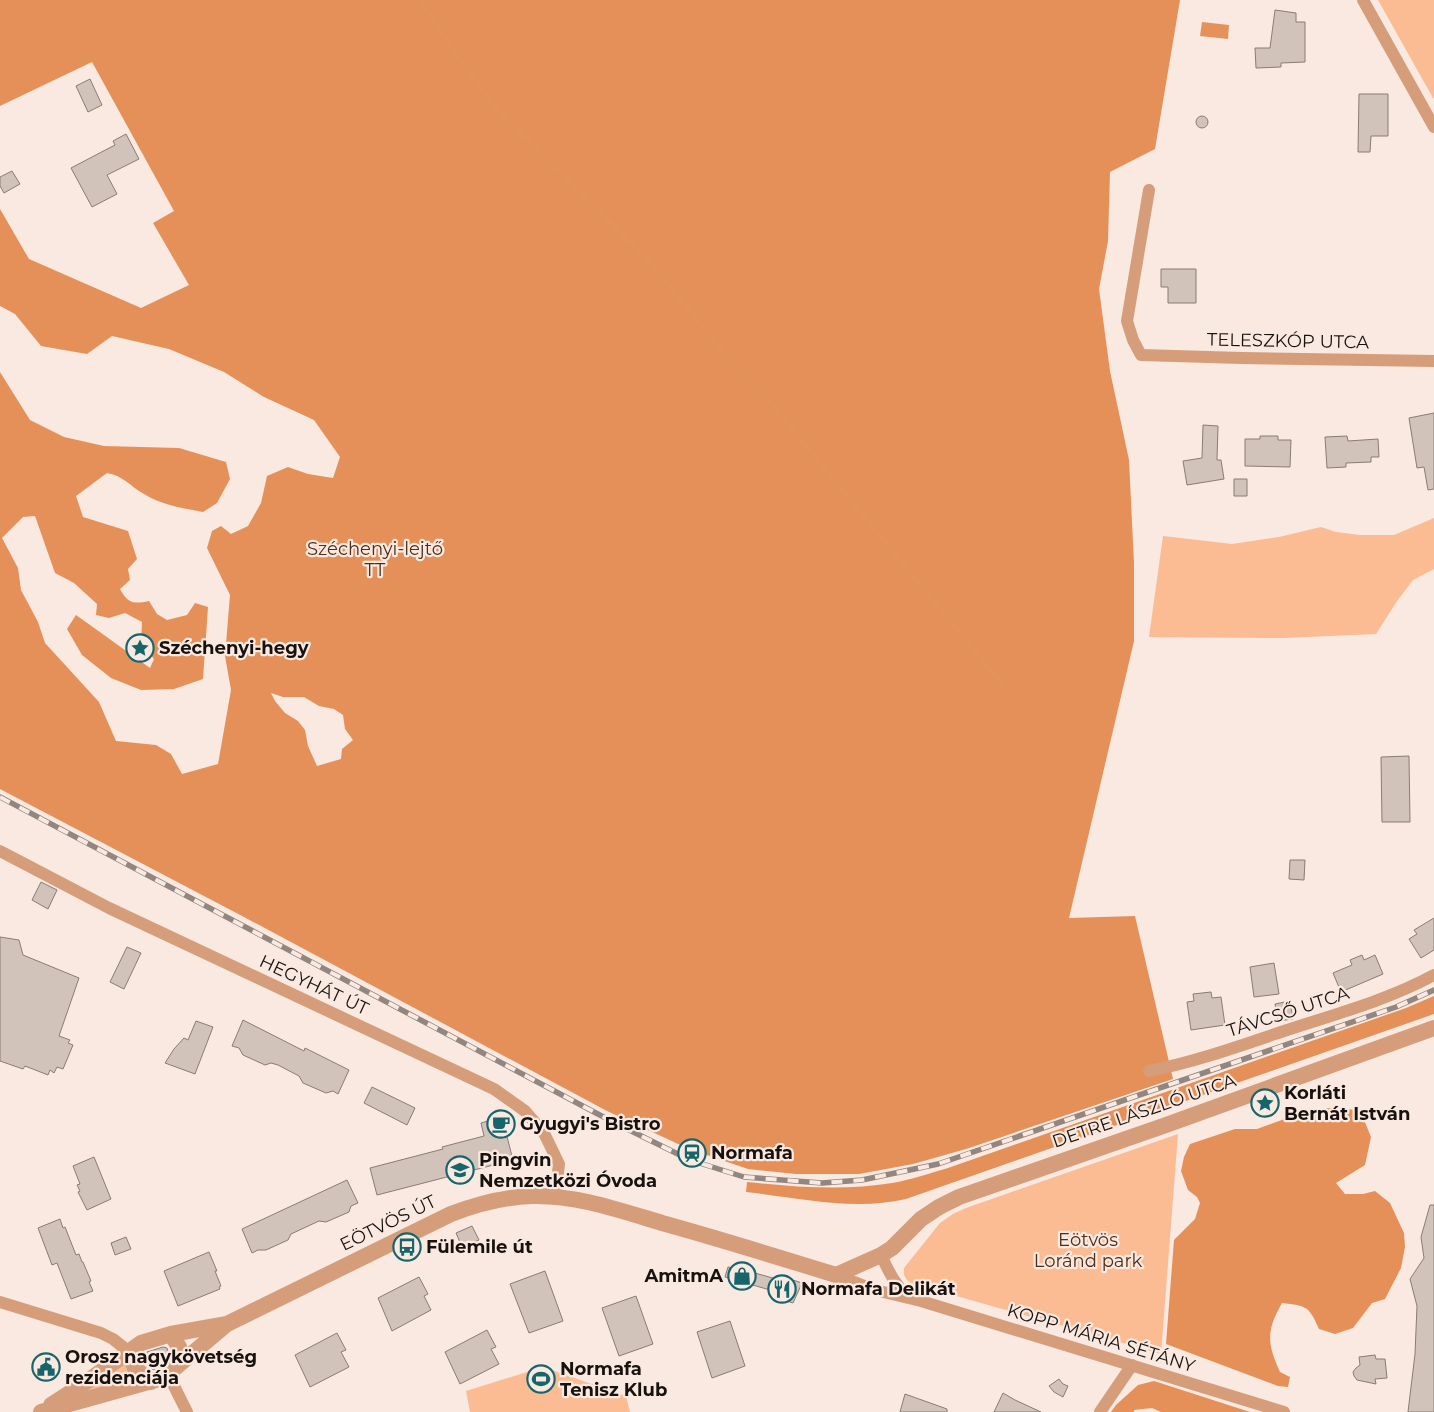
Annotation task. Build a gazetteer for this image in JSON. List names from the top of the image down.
{
  "streets": {
    "street": [
      "TELESZKÓP UTCA",
      "HEGYHÁT ÚT",
      "TÁVCSŐ UTCA",
      "DETRE LÁSZLÓ UTCA",
      "EÖTVÖS ÚT",
      "KOPP MÁRIA SÉTÁNY"
    ]
  },
  "crossings": [
    ["HEGYHÁT ÚT", "EÖTVÖS ÚT"],
    ["EÖTVÖS ÚT", "KOPP MÁRIA SÉTÁNY"]
  ],
  "parks": ["Széchenyi-lejtő TT", "Eötvös Loránd park"],
  "places": {
    "place": ["Széchenyi-hegy", "Korláti Bernát István"],
    "cafe": ["Gyugyi's Bistro"],
    "station": ["Normafa"],
    "school or university": ["Pingvin Nemzetközi Óvoda"],
    "bus stop": ["Fülemile út"],
    "shop": ["AmitmA"],
    "restaurant": ["Normafa Delikát"],
    "public building": ["Orosz nagykövetség rezidenciája"],
    "sports": ["Normafa Tenisz Klub"]
  }
}
